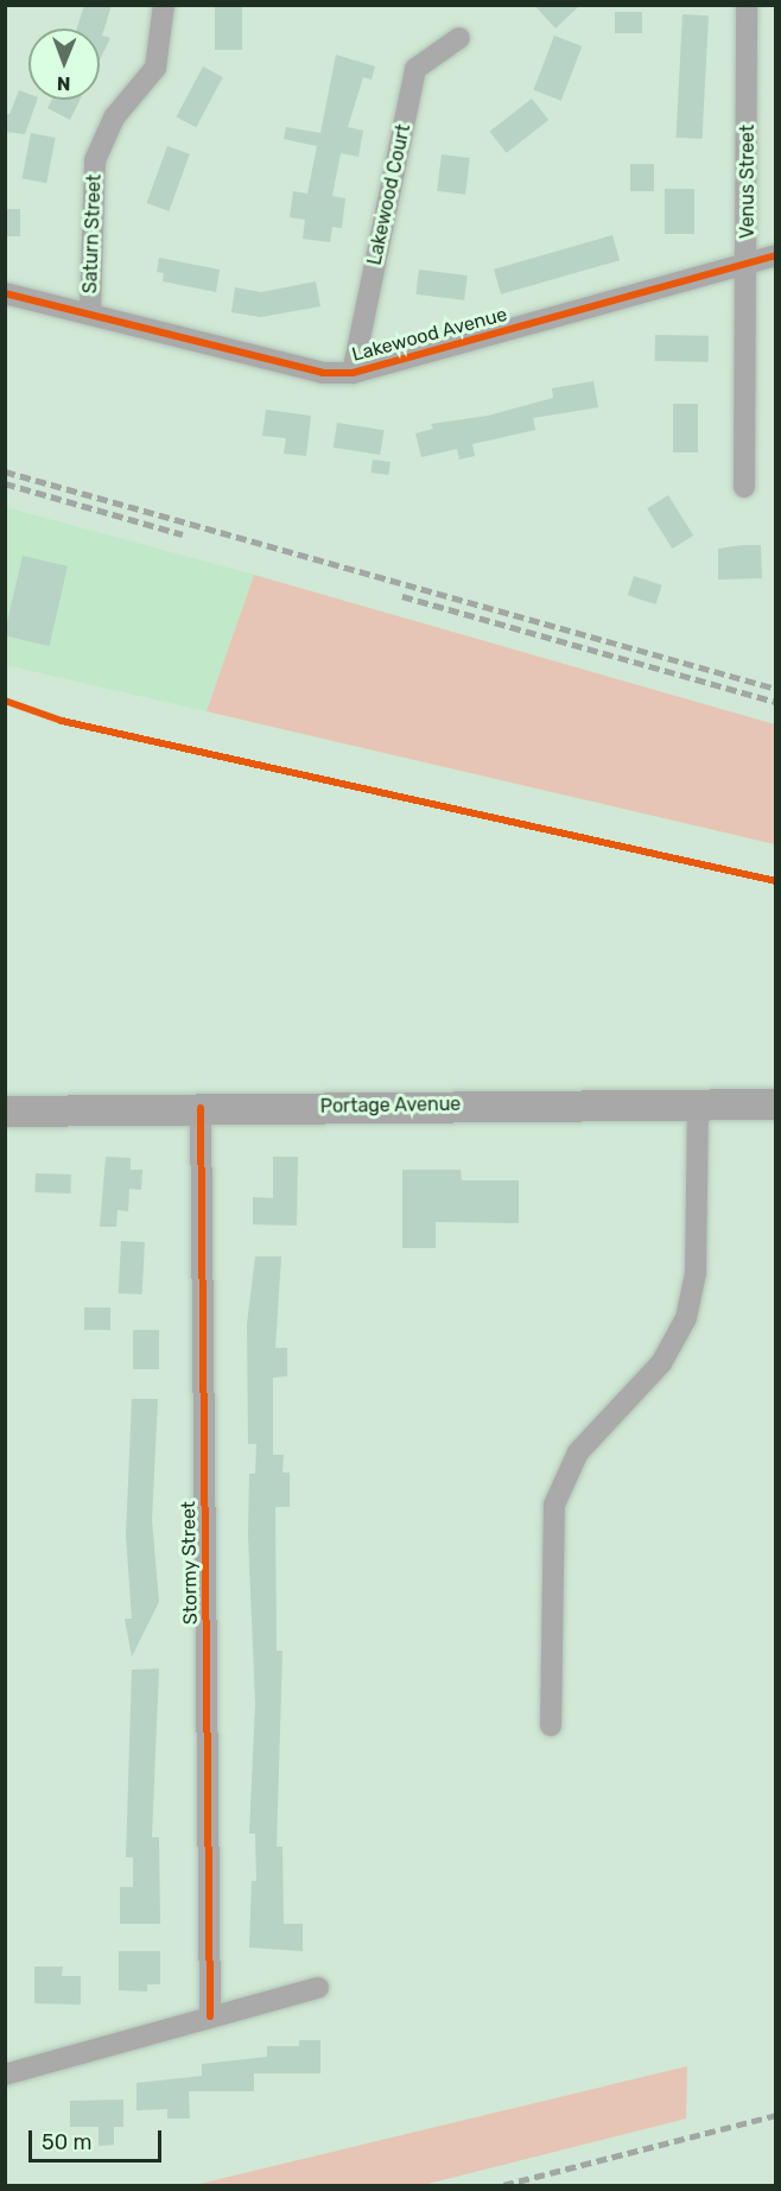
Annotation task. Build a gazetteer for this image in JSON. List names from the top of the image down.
{
  "streets": {
    "street": [
      "Venus Street",
      "Lakewood Court",
      "Saturn Street",
      "Lakewood Avenue",
      "Portage Avenue",
      "Stormy Street"
    ]
  },
  "crossings": [
    ["Venus Street", "Lakewood Avenue"],
    ["Lakewood Court", "Lakewood Avenue"],
    ["Saturn Street", "Lakewood Avenue"],
    ["Portage Avenue", "Stormy Street"]
  ],
  "scale_bar": "50 m",
  "north": "bottom"
}
